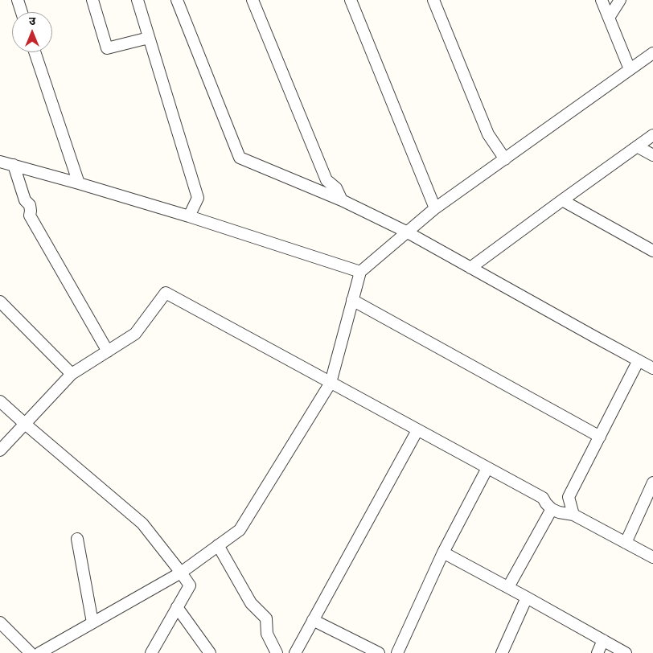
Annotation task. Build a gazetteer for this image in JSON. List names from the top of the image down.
{
  "north": "top"
}
